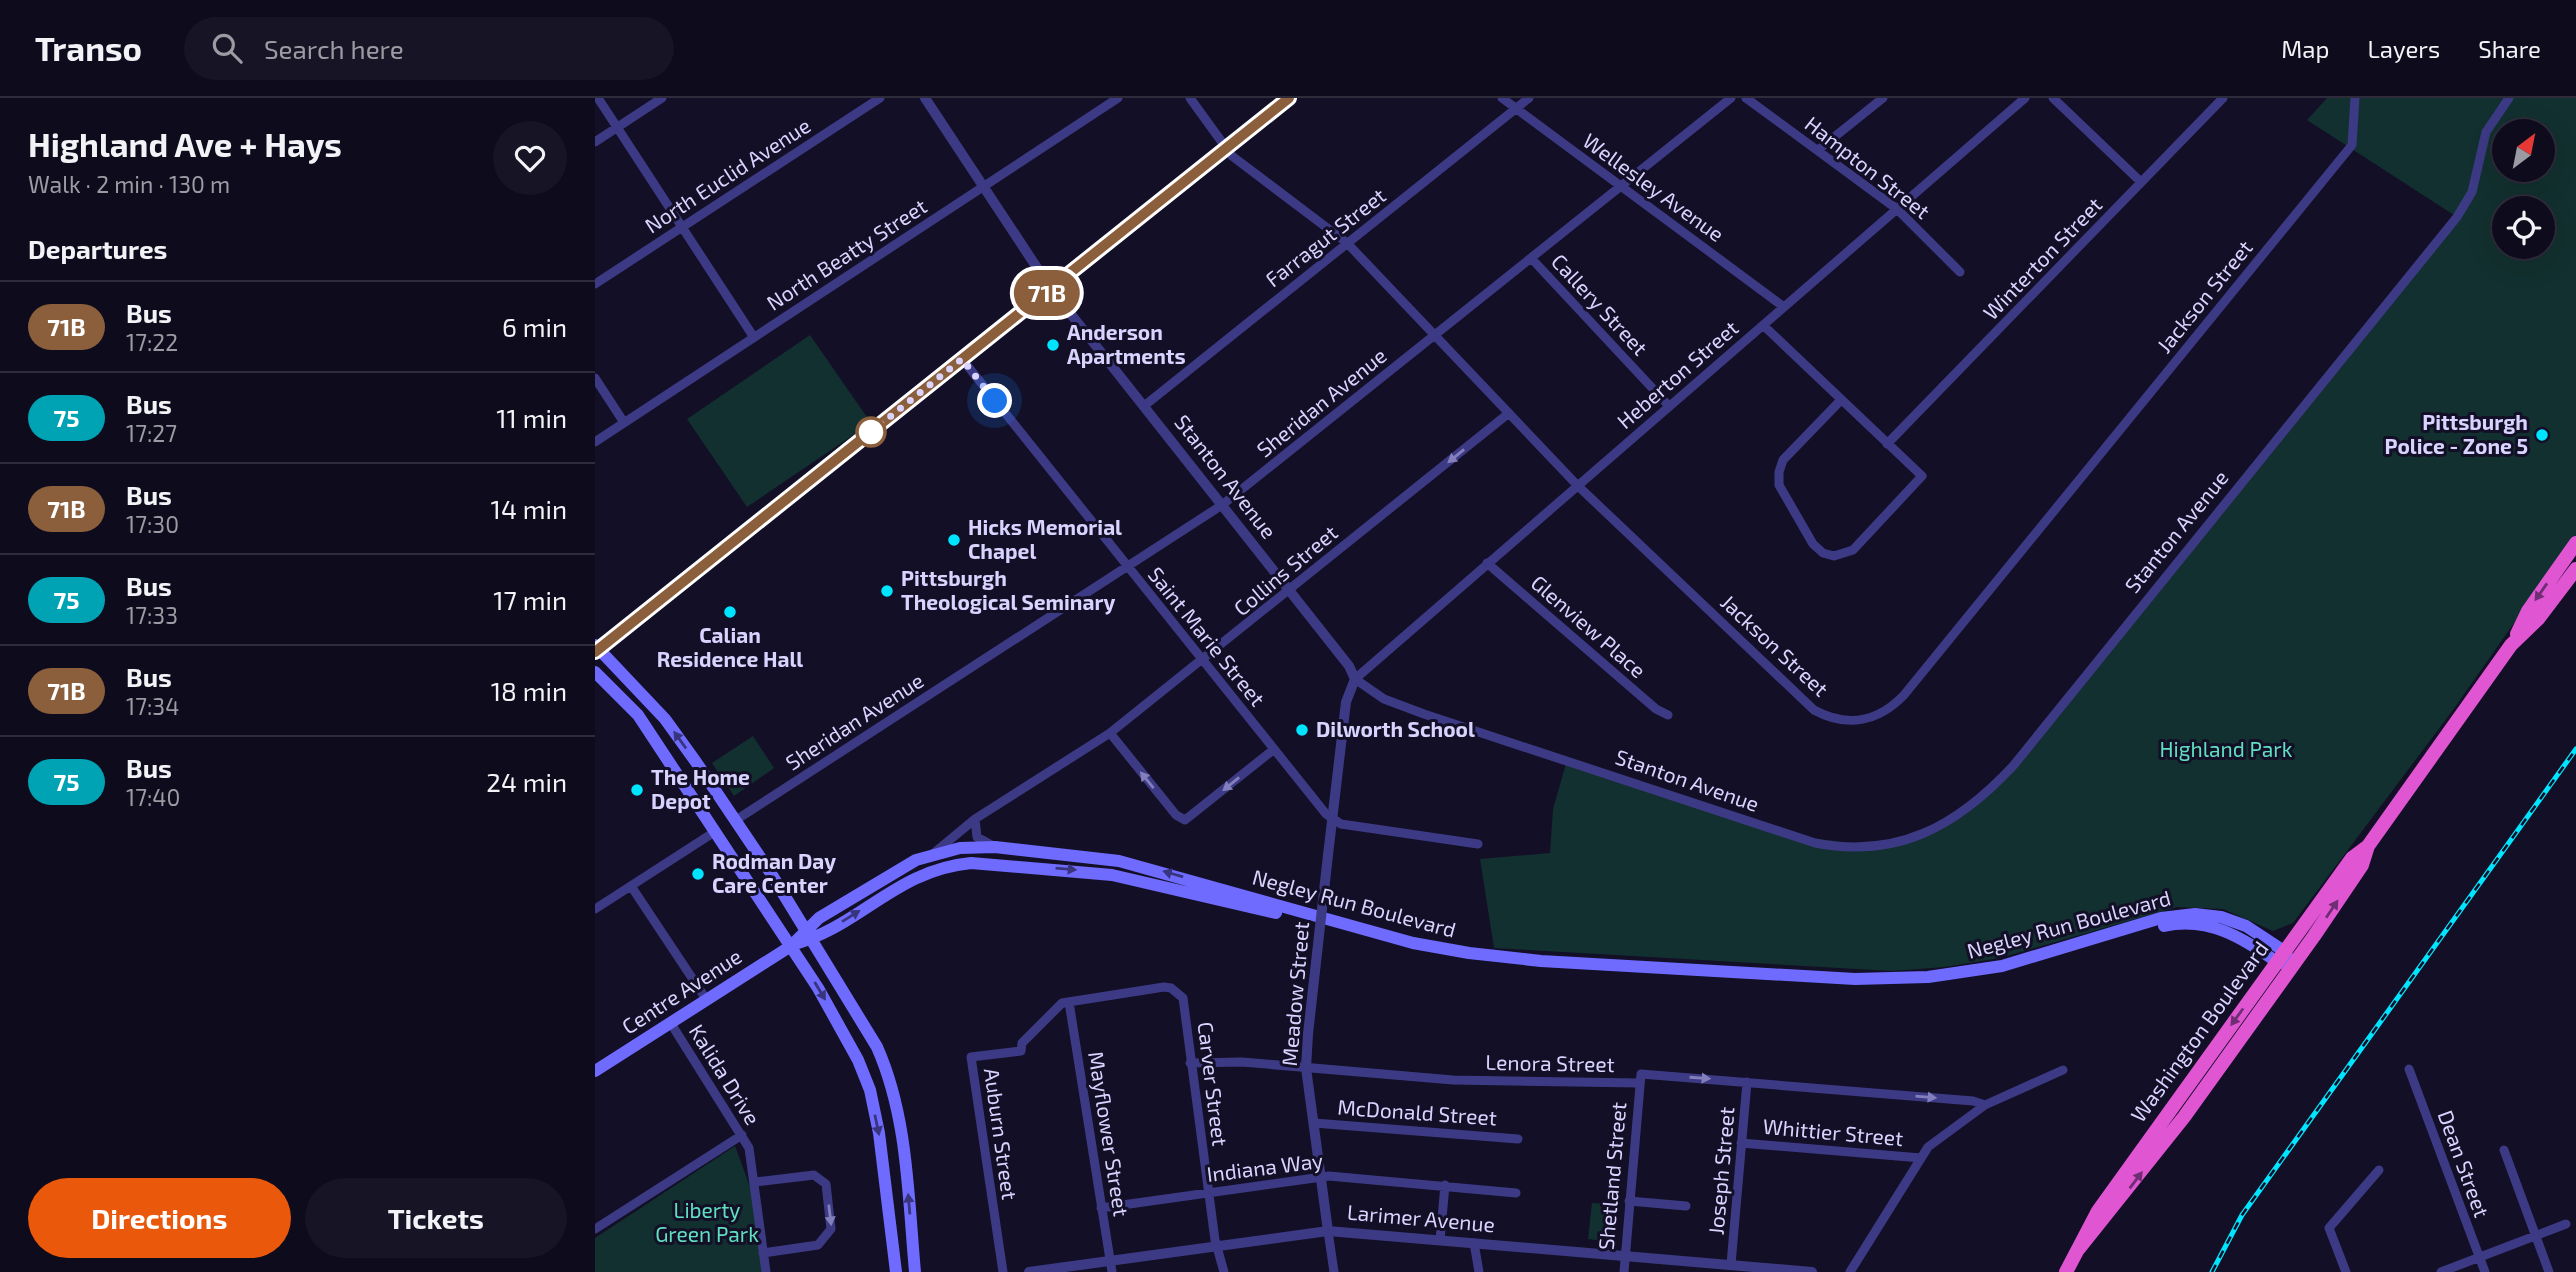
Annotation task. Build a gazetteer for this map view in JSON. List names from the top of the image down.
{
  "streets": {
    "highway": ["Washington Boulevard"],
    "main road": ["Negley Run Boulevard", "Centre Avenue"],
    "street": [
      "Hampton Street",
      "North Euclid Avenue",
      "Wellesley Avenue",
      "Farragut Street",
      "North Beatty Street",
      "Winterton Street",
      "Jackson Street",
      "Callery Street",
      "Heberton Street",
      "Sheridan Avenue",
      "Stanton Avenue",
      "Collins Street",
      "Glenview Place",
      "Saint Marie Street",
      "Meadow Street",
      "Lenora Street",
      "Kalida Drive",
      "Carver Street",
      "McDonald Street",
      "Whittier Street",
      "Auburn Street",
      "Mayflower Street",
      "Dean Street",
      "Indiana Way",
      "Joseph Street",
      "Shetland Street",
      "Larimer Avenue"
    ]
  },
  "crossings": [
    ["Hampton Street", "Heberton Street"],
    ["Wellesley Avenue", "Farragut Street"],
    ["Wellesley Avenue", "Heberton Street"],
    ["Wellesley Avenue", "Sheridan Avenue"],
    ["Farragut Street", "Jackson Street"],
    ["Farragut Street", "Stanton Avenue"],
    ["North Beatty Street", "Stanton Avenue"],
    ["Jackson Street", "Heberton Street"],
    ["Jackson Street", "Sheridan Avenue"],
    ["Jackson Street", "Collins Street"],
    ["Callery Street", "Heberton Street"],
    ["Callery Street", "Sheridan Avenue"],
    ["Heberton Street", "Stanton Avenue"],
    ["Heberton Street", "Glenview Place"],
    ["Heberton Street", "Meadow Street"],
    ["Sheridan Avenue", "Stanton Avenue"],
    ["Sheridan Avenue", "Saint Marie Street"],
    ["Stanton Avenue", "Collins Street"],
    ["Stanton Avenue", "Meadow Street"],
    ["Collins Street", "Saint Marie Street"],
    ["Collins Street", "Negley Run Boulevard"],
    ["Saint Marie Street", "Meadow Street"],
    ["Negley Run Boulevard", "Centre Avenue"],
    ["Negley Run Boulevard", "Washington Boulevard"],
    ["Centre Avenue", "Kalida Drive"],
    ["Meadow Street", "Lenora Street"],
    ["Meadow Street", "McDonald Street"],
    ["Meadow Street", "Indiana Way"],
    ["Meadow Street", "Larimer Avenue"],
    ["Lenora Street", "Carver Street"],
    ["Lenora Street", "Joseph Street"],
    ["Lenora Street", "Shetland Street"],
    ["Carver Street", "Auburn Street"],
    ["Carver Street", "Indiana Way"],
    ["Carver Street", "Larimer Avenue"],
    ["Whittier Street", "Joseph Street"],
    ["Auburn Street", "Mayflower Street"],
    ["Mayflower Street", "Indiana Way"],
    ["Mayflower Street", "Larimer Avenue"],
    ["Joseph Street", "Larimer Avenue"],
    ["Shetland Street", "Larimer Avenue"]
  ],
  "one_way": ["Collins Street", "Lenora Street"],
  "parks": ["Highland Park", "Liberty Green Park"],
  "places": [
    "Anderson Apartments",
    "Pittsburgh Police - Zone 5",
    "Hicks Memorial Chapel",
    "Pittsburgh Theological Seminary",
    "Calian Residence Hall",
    "Dilworth School",
    "The Home Depot",
    "Rodman Day Care Center"
  ],
  "lines": ["bus line 71B"],
  "north": "top right",
  "page": {
    "header": "Transo",
    "search": "Search here",
    "nav": ["Map", "Layers", "Share"],
    "heading": [
      ["Highland Ave + Hays", "Walk · 2 min · 130 m"],
      "Departures"
    ],
    "on_map": "71B",
    "list": [
      {
        "mark": "71B",
        "name": "Bus",
        "note": "17:22",
        "value": "6 min"
      },
      {
        "mark": "75",
        "name": "Bus",
        "note": "17:27",
        "value": "11 min"
      },
      {
        "mark": "71B",
        "name": "Bus",
        "note": "17:30",
        "value": "14 min"
      },
      {
        "mark": "75",
        "name": "Bus",
        "note": "17:33",
        "value": "17 min"
      },
      {
        "mark": "71B",
        "name": "Bus",
        "note": "17:34",
        "value": "18 min"
      },
      {
        "mark": "75",
        "name": "Bus",
        "note": "17:40",
        "value": "24 min"
      }
    ],
    "buttons": ["Directions", "Tickets"]
  }
}
